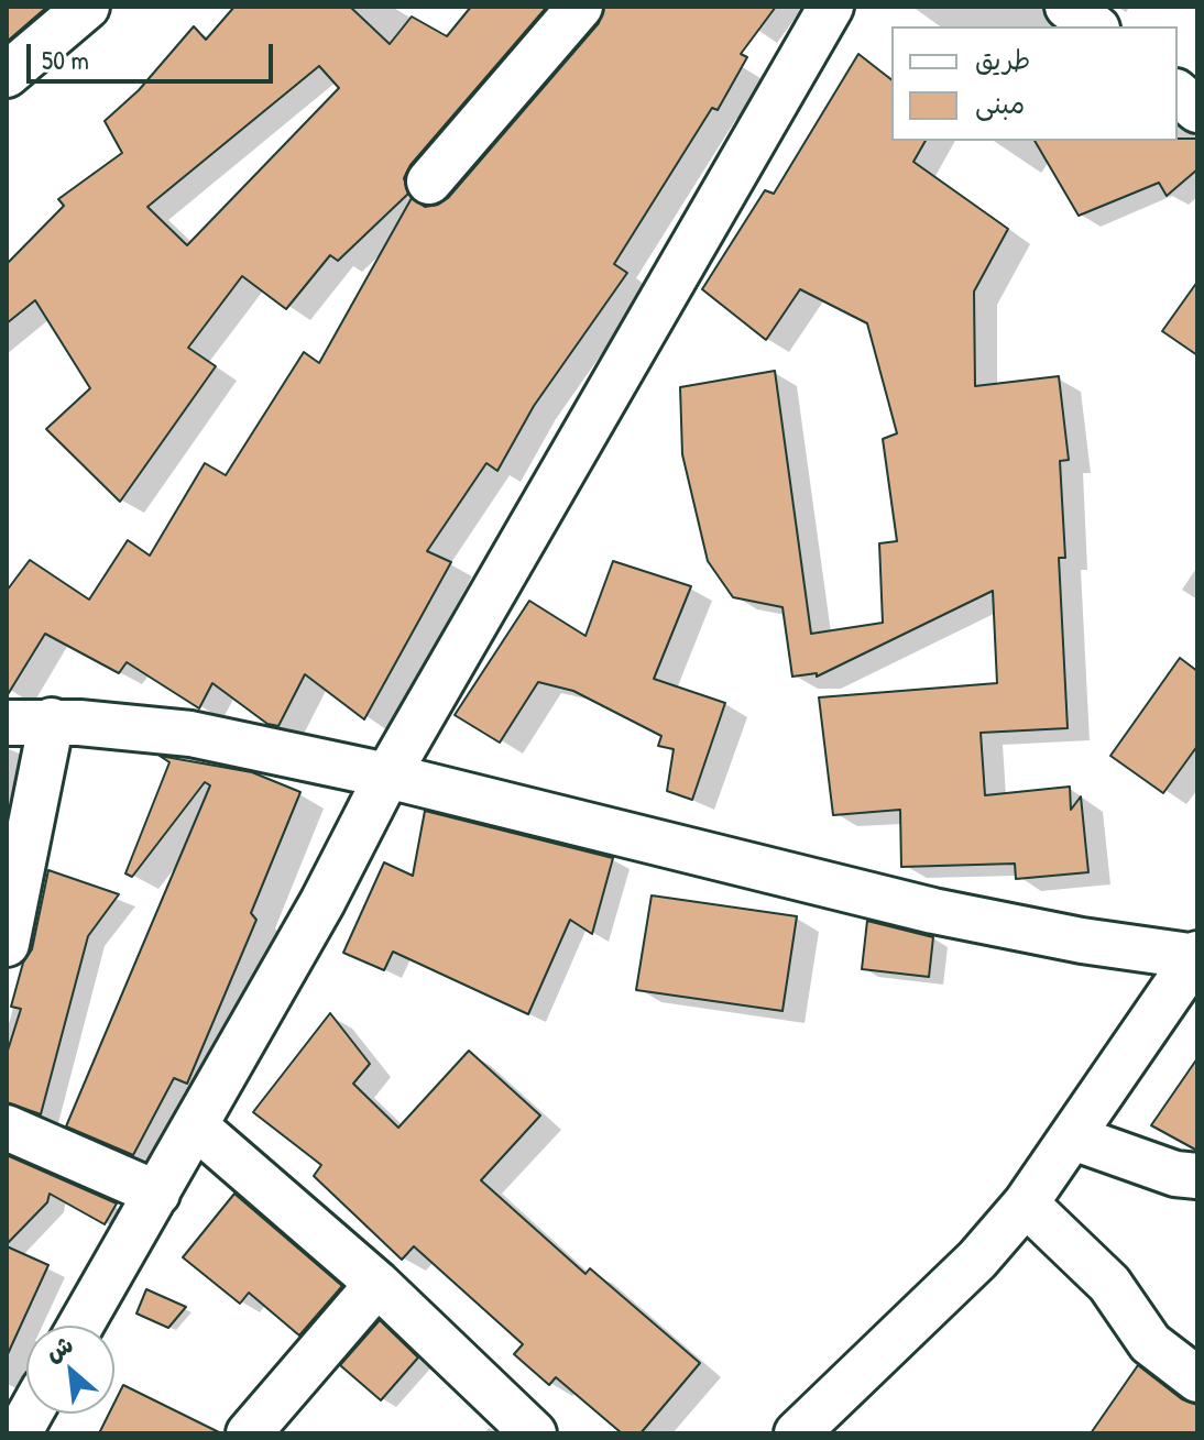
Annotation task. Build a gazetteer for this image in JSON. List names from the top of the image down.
{
  "legend": ["طريق", "مبنى"],
  "scale_bar": "50 m",
  "north": "top left"
}
